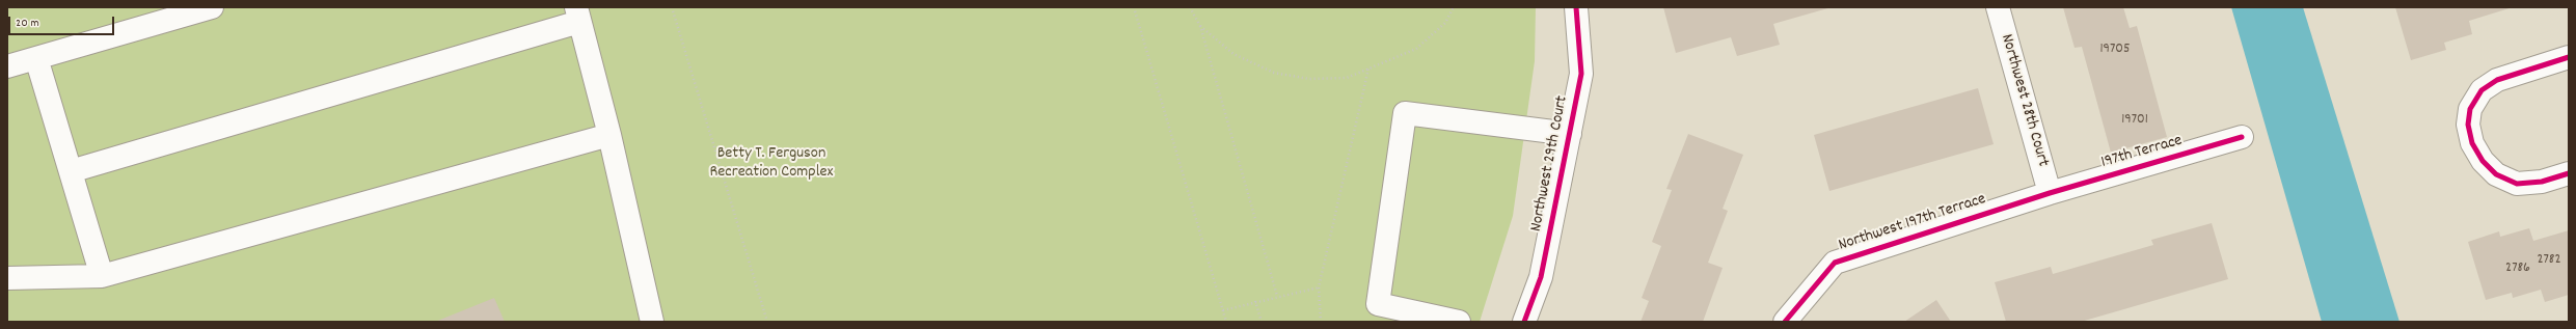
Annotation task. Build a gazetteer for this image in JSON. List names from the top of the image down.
{
  "streets": {
    "street": [
      "Northwest 28th Court",
      "197th Terrace",
      "Northwest 29th Court",
      "Northwest 197th Terrace"
    ]
  },
  "crossings": [
    ["Northwest 28th Court", "197th Terrace"],
    ["Northwest 28th Court", "Northwest 197th Terrace"],
    ["197th Terrace", "Northwest 197th Terrace"]
  ],
  "parks": ["Betty T. Ferguson Recreation Complex"],
  "house_numbers": [
    "19705",
    "19701",
    "2782",
    "2786"
  ],
  "scale_bar": "20 m"
}
